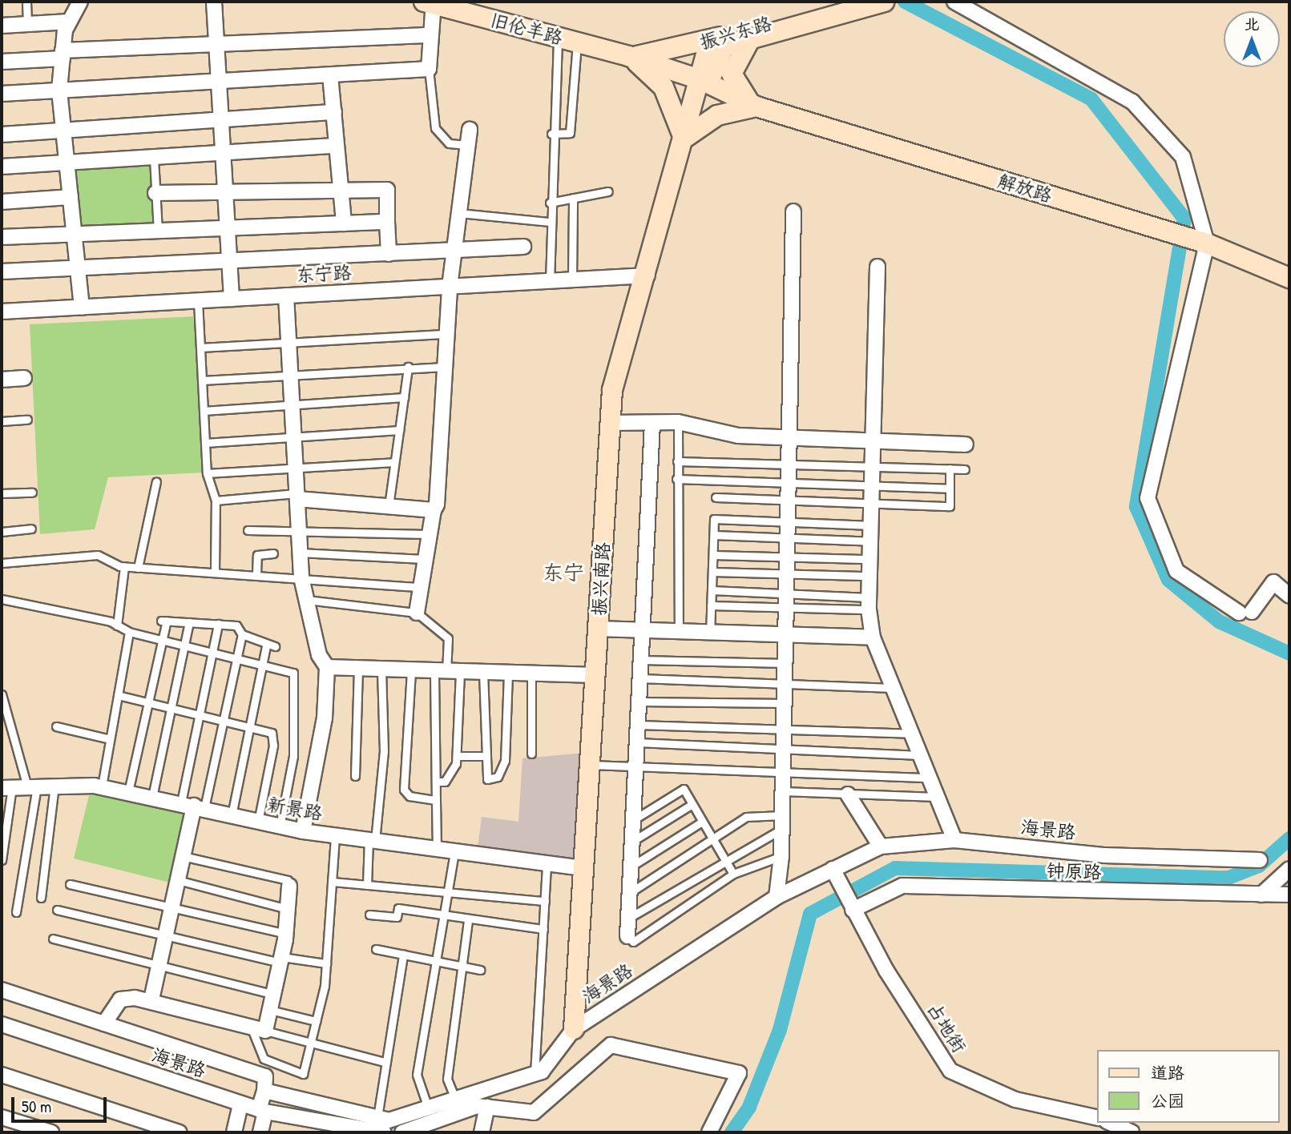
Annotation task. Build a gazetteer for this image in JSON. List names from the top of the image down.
{
  "streets": {
    "street": [
      "旧伦羊路",
      "振兴东路",
      "解放路",
      "东宁路",
      "振兴南路",
      "新景路",
      "海景路",
      "钟原路",
      "占地街"
    ]
  },
  "crossings": [
    ["旧伦羊路", "振兴东路"],
    ["旧伦羊路", "解放路"],
    ["旧伦羊路", "振兴南路"],
    ["振兴东路", "振兴南路"],
    ["解放路", "振兴南路"],
    ["东宁路", "振兴南路"],
    ["振兴南路", "新景路"],
    ["振兴南路", "海景路"],
    ["海景路", "占地街"],
    ["钟原路", "占地街"]
  ],
  "districts": ["东宁"],
  "legend": ["道路", "公园"],
  "scale_bar": "50 m",
  "north": "top"
}
